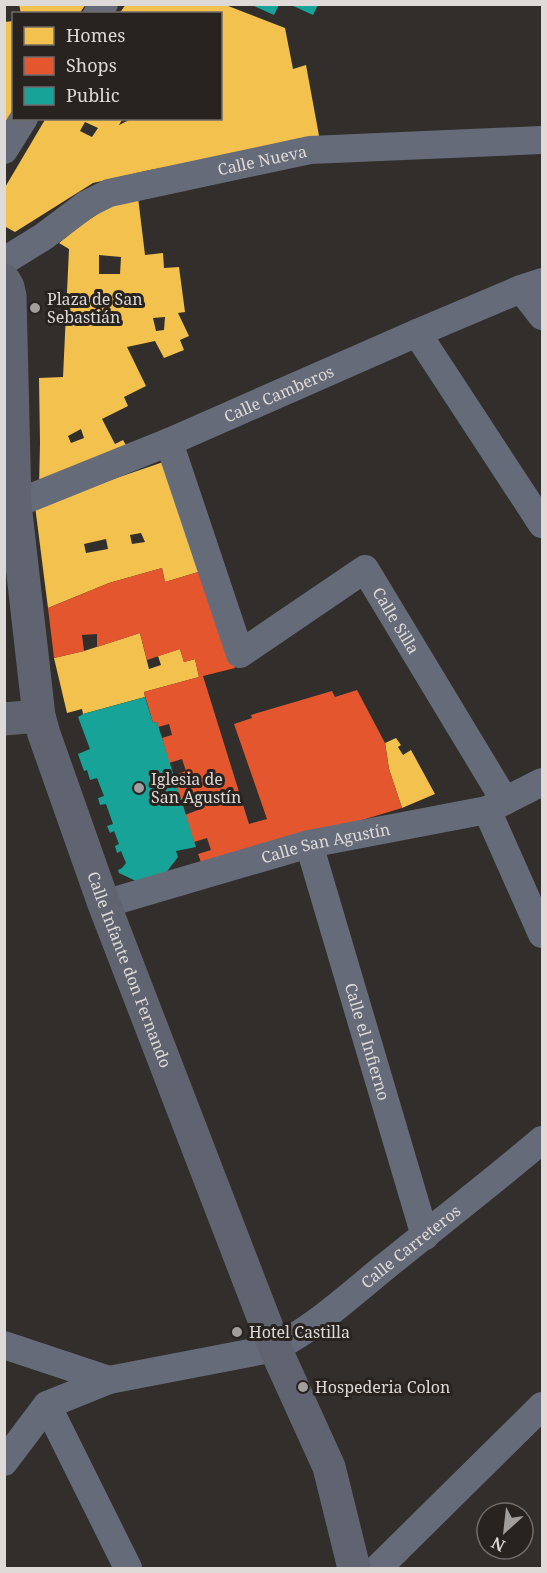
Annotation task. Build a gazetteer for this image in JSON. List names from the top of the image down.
{
  "streets": {
    "street": [
      "Calle Nueva",
      "Calle Camberos",
      "Calle Silla",
      "Calle San Agustín",
      "Calle Infante don Fernando",
      "Calle el Infierno",
      "Calle Carreteros"
    ]
  },
  "crossings": [
    ["Calle Camberos", "Calle Silla"],
    ["Calle Camberos", "Calle Infante don Fernando"],
    ["Calle Silla", "Calle San Agustín"],
    ["Calle San Agustín", "Calle Infante don Fernando"],
    ["Calle San Agustín", "Calle el Infierno"],
    ["Calle Infante don Fernando", "Calle Carreteros"],
    ["Calle el Infierno", "Calle Carreteros"]
  ],
  "places": [
    "Plaza de San Sebastián",
    "Iglesia de San Agustín",
    "Hotel Castilla",
    "Hospederia Colon"
  ],
  "legend": ["Homes", "Shops", "Public"],
  "north": "bottom left"
}
